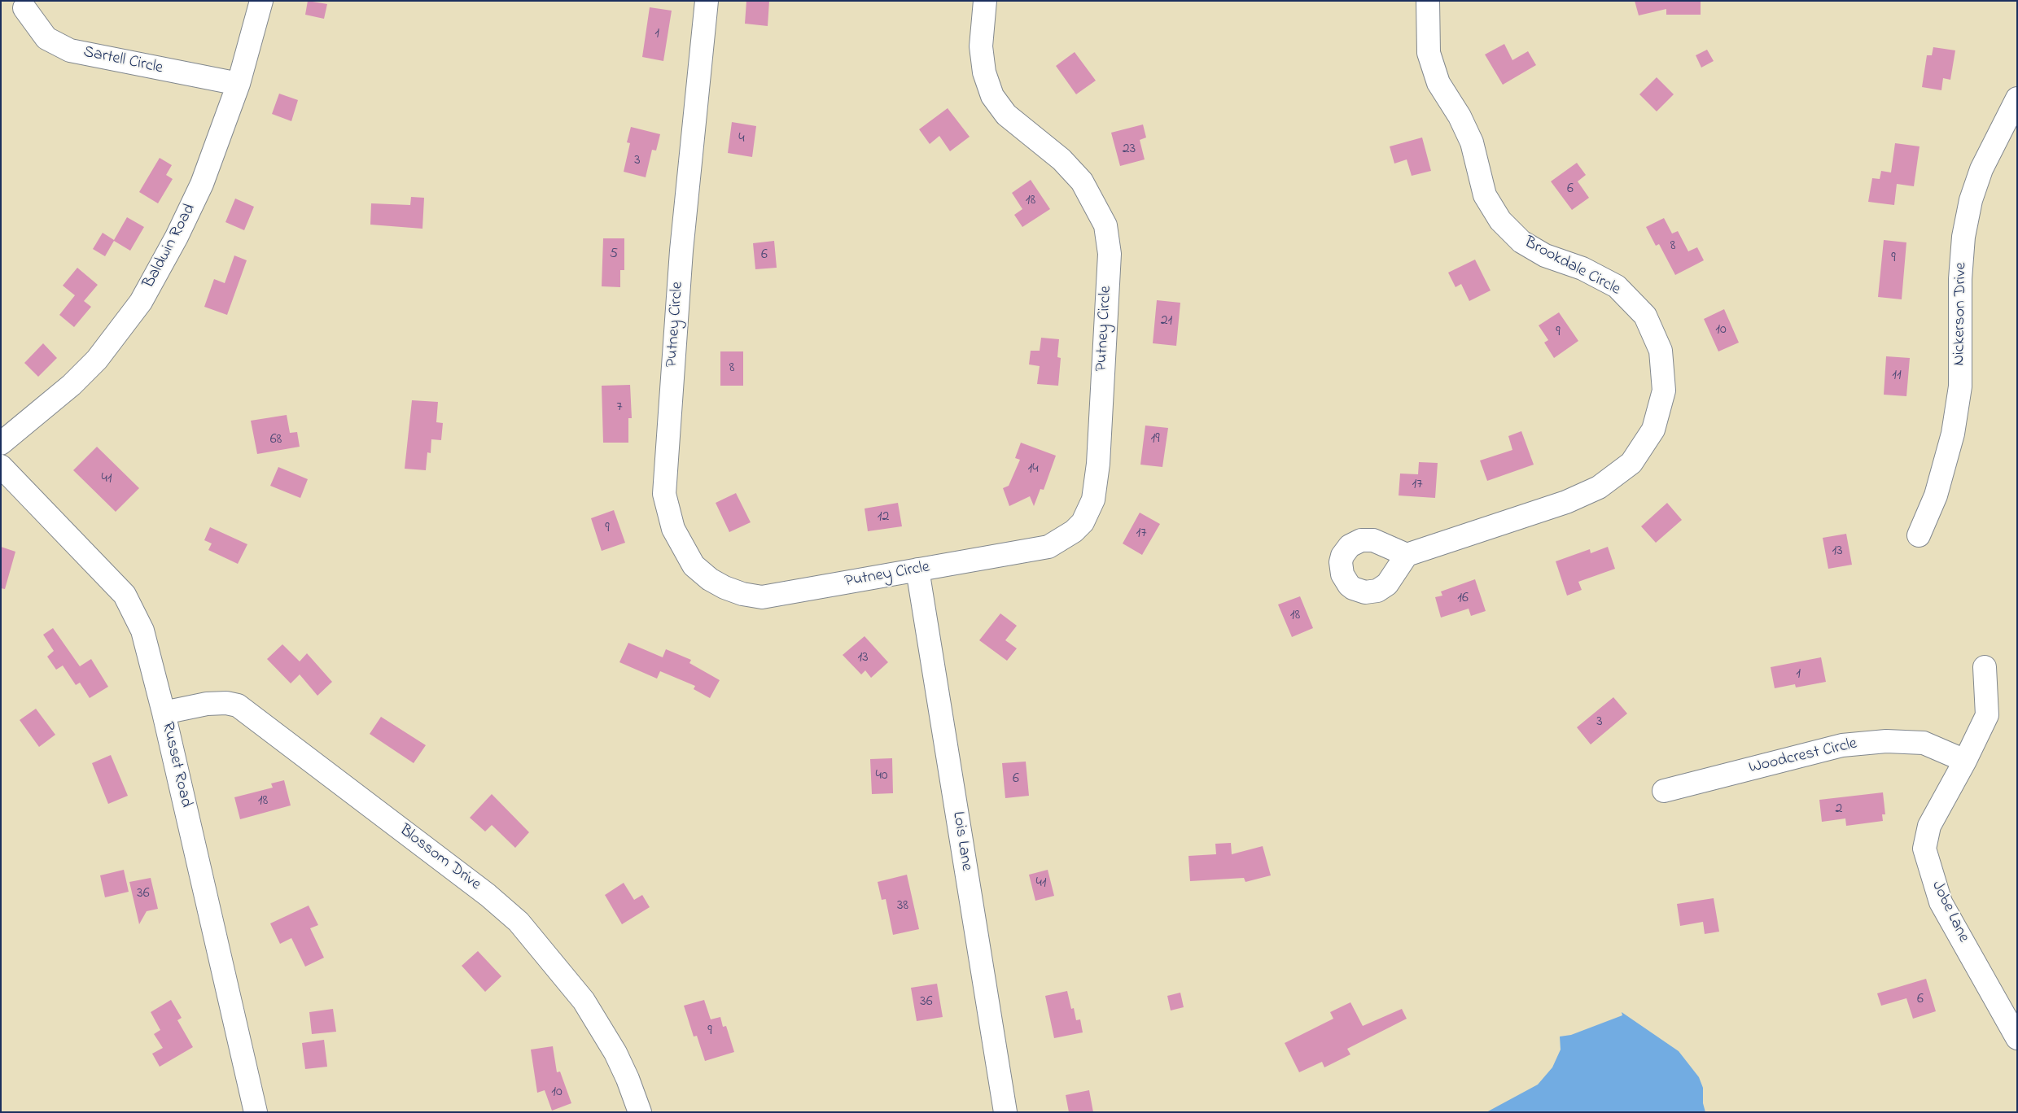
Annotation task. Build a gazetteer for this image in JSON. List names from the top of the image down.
{
  "streets": {
    "street": [
      "Sartell Circle",
      "Baldwin Road",
      "Brookdale Circle",
      "Nickerson Drive",
      "Putney Circle",
      "Woodcrest Circle",
      "Russet Road",
      "Lois Lane",
      "Blossom Drive",
      "Jobe Lane"
    ]
  },
  "crossings": [
    ["Sartell Circle", "Baldwin Road"],
    ["Putney Circle", "Lois Lane"],
    ["Woodcrest Circle", "Jobe Lane"],
    ["Russet Road", "Blossom Drive"]
  ],
  "house_numbers": [
    "1",
    "4",
    "23",
    "3",
    "6",
    "18",
    "8",
    "5",
    "6",
    "9",
    "21",
    "10",
    "9",
    "8",
    "11",
    "7",
    "19",
    "68",
    "14",
    "41",
    "17",
    "12",
    "9",
    "17",
    "13",
    "16",
    "18",
    "13",
    "1",
    "3",
    "40",
    "6",
    "18",
    "2",
    "41",
    "36",
    "38",
    "6",
    "36",
    "9",
    "10"
  ]
}
